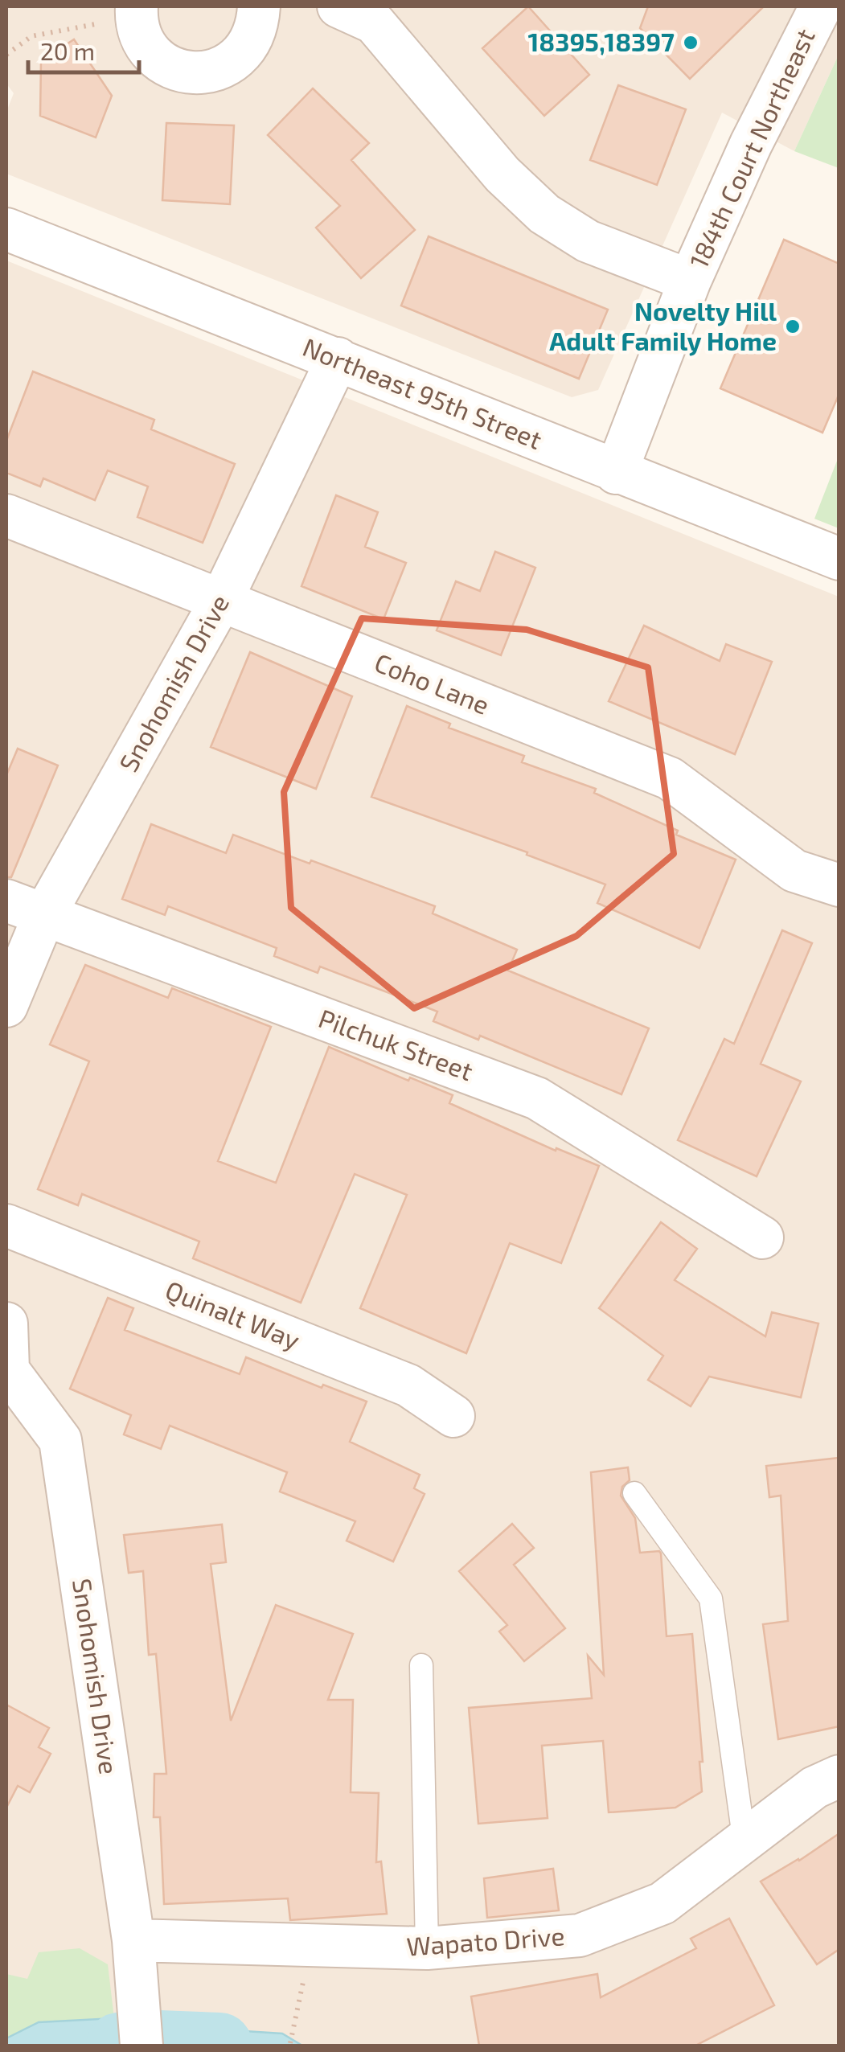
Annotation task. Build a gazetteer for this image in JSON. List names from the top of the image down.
{
  "streets": {
    "street": [
      "184th Court Northeast",
      "Northeast 95th Street",
      "Snohomish Drive",
      "Coho Lane",
      "Pilchuk Street",
      "Quinalt Way",
      "Wapato Drive"
    ]
  },
  "crossings": [
    ["184th Court Northeast", "Northeast 95th Street"],
    ["Northeast 95th Street", "Snohomish Drive"],
    ["Snohomish Drive", "Coho Lane"],
    ["Snohomish Drive", "Pilchuk Street"],
    ["Snohomish Drive", "Wapato Drive"]
  ],
  "places": ["18395,18397", "Novelty Hill Adult Family Home"],
  "scale_bar": "20 m"
}
